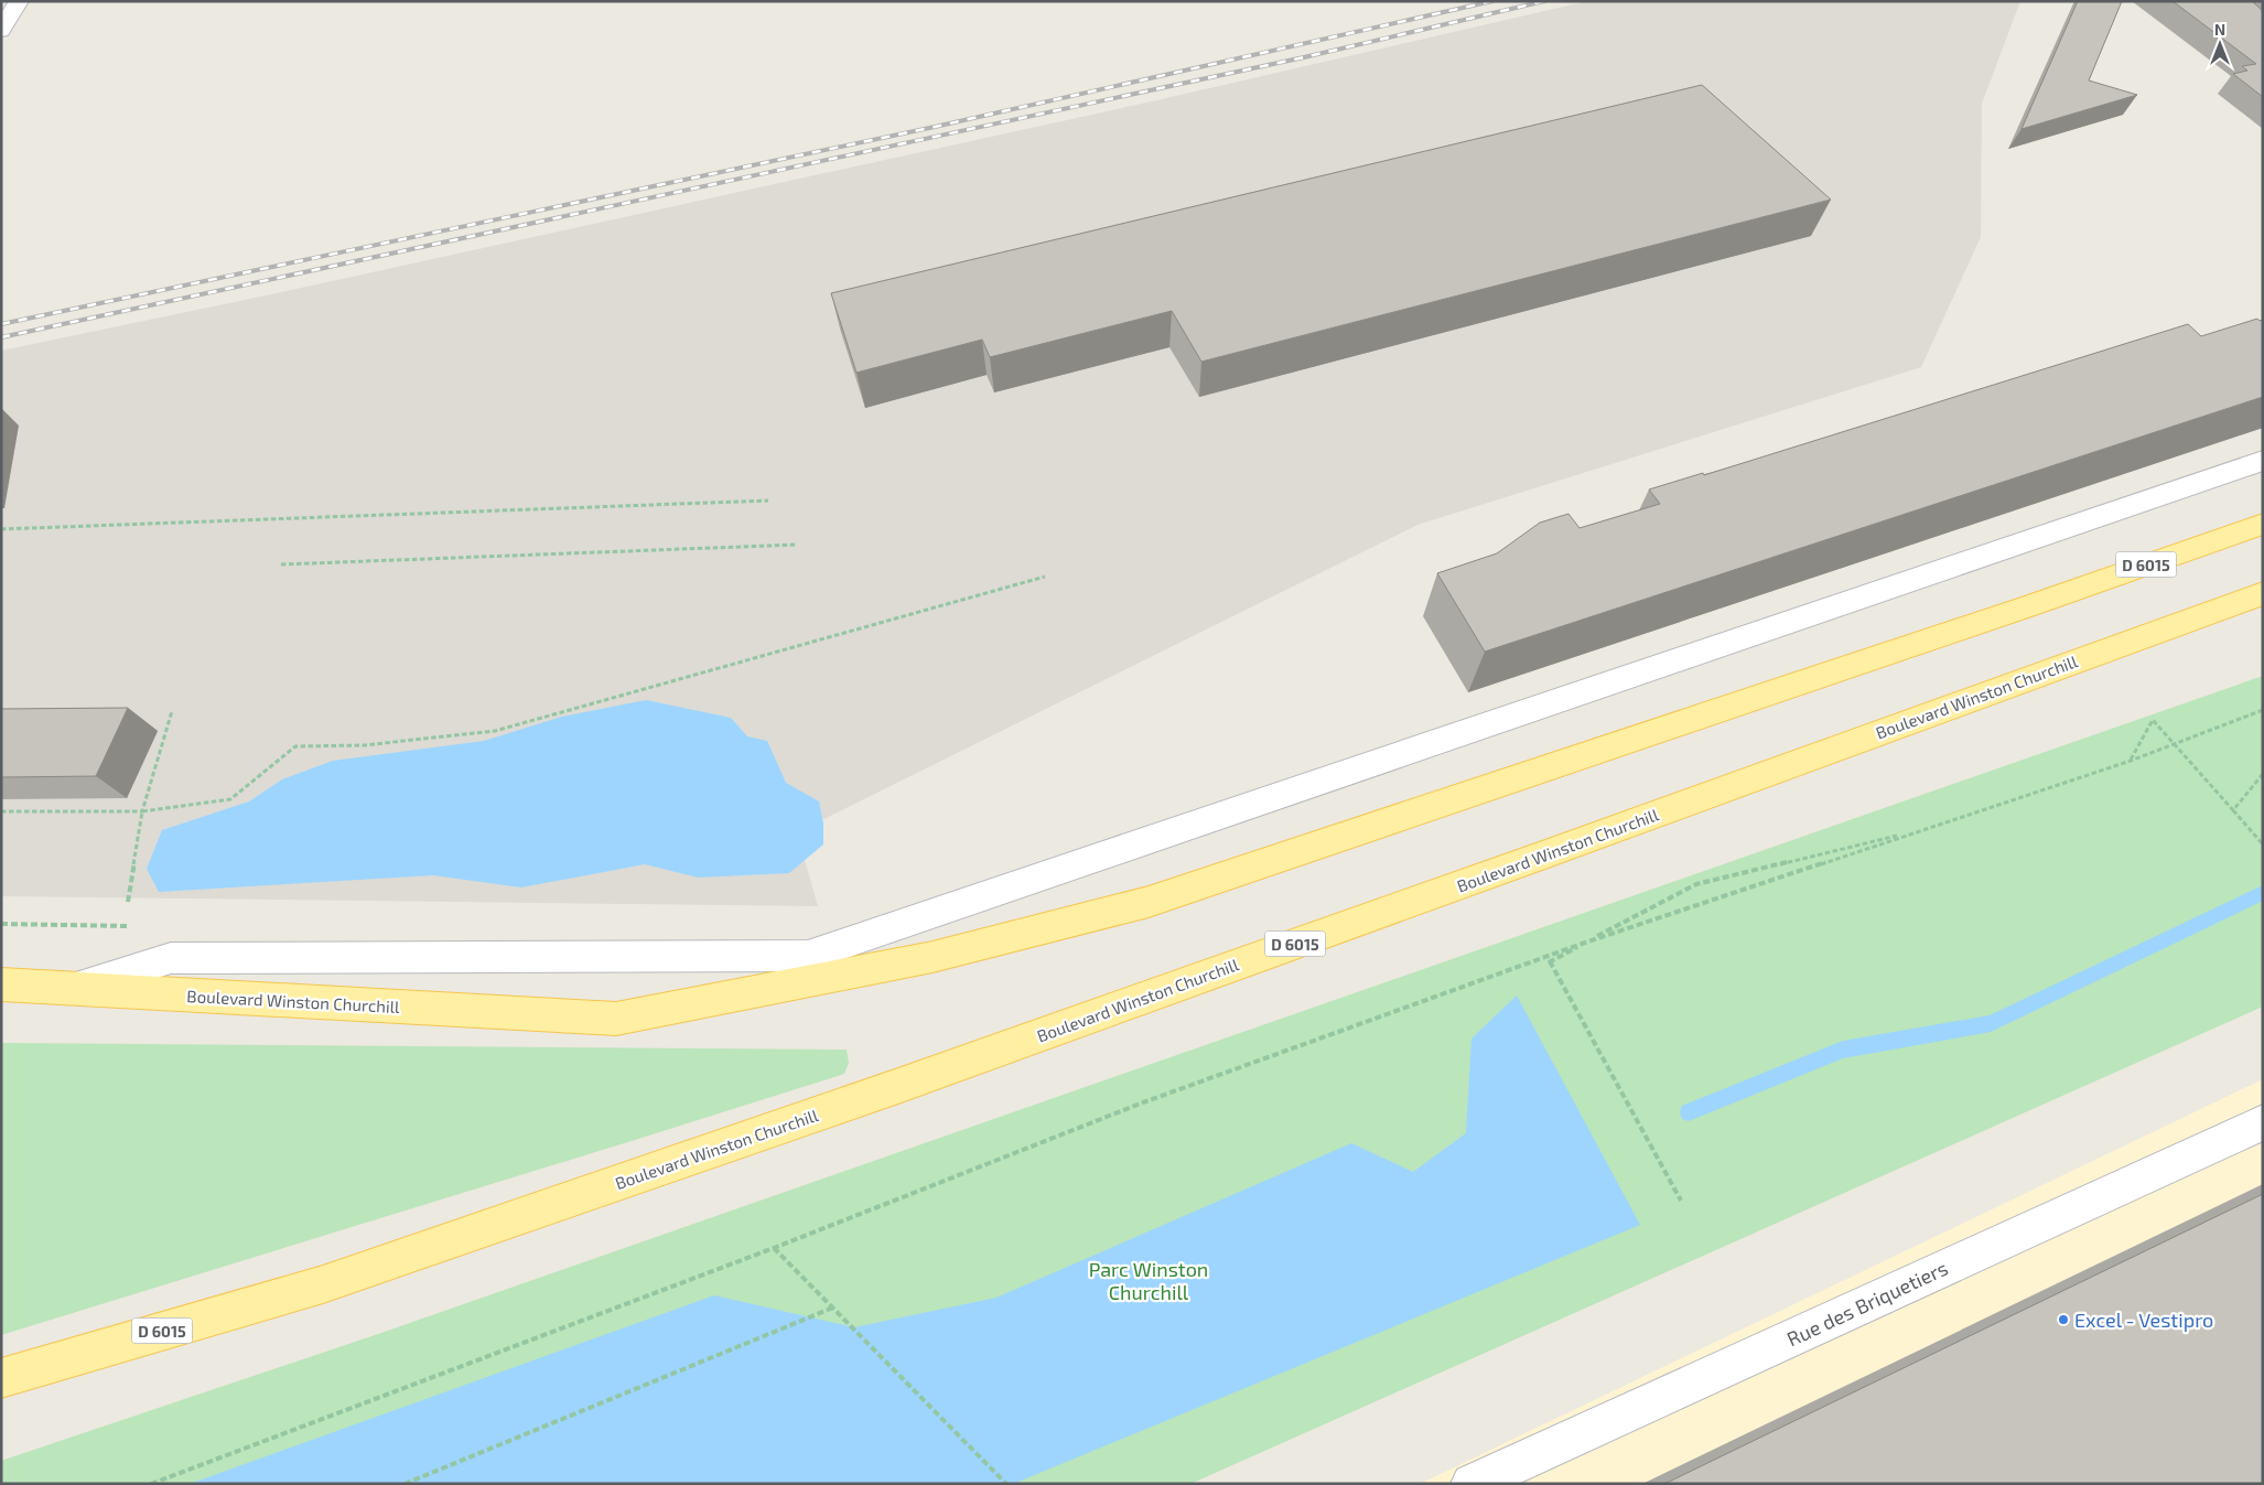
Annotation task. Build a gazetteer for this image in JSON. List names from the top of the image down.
{
  "streets": {
    "main road": ["D 6015", "Boulevard Winston Churchill"],
    "street": ["Rue des Briquetiers"]
  },
  "parks": ["Parc Winston Churchill"],
  "places": ["Excel - Vestipro"],
  "north": "top"
}
